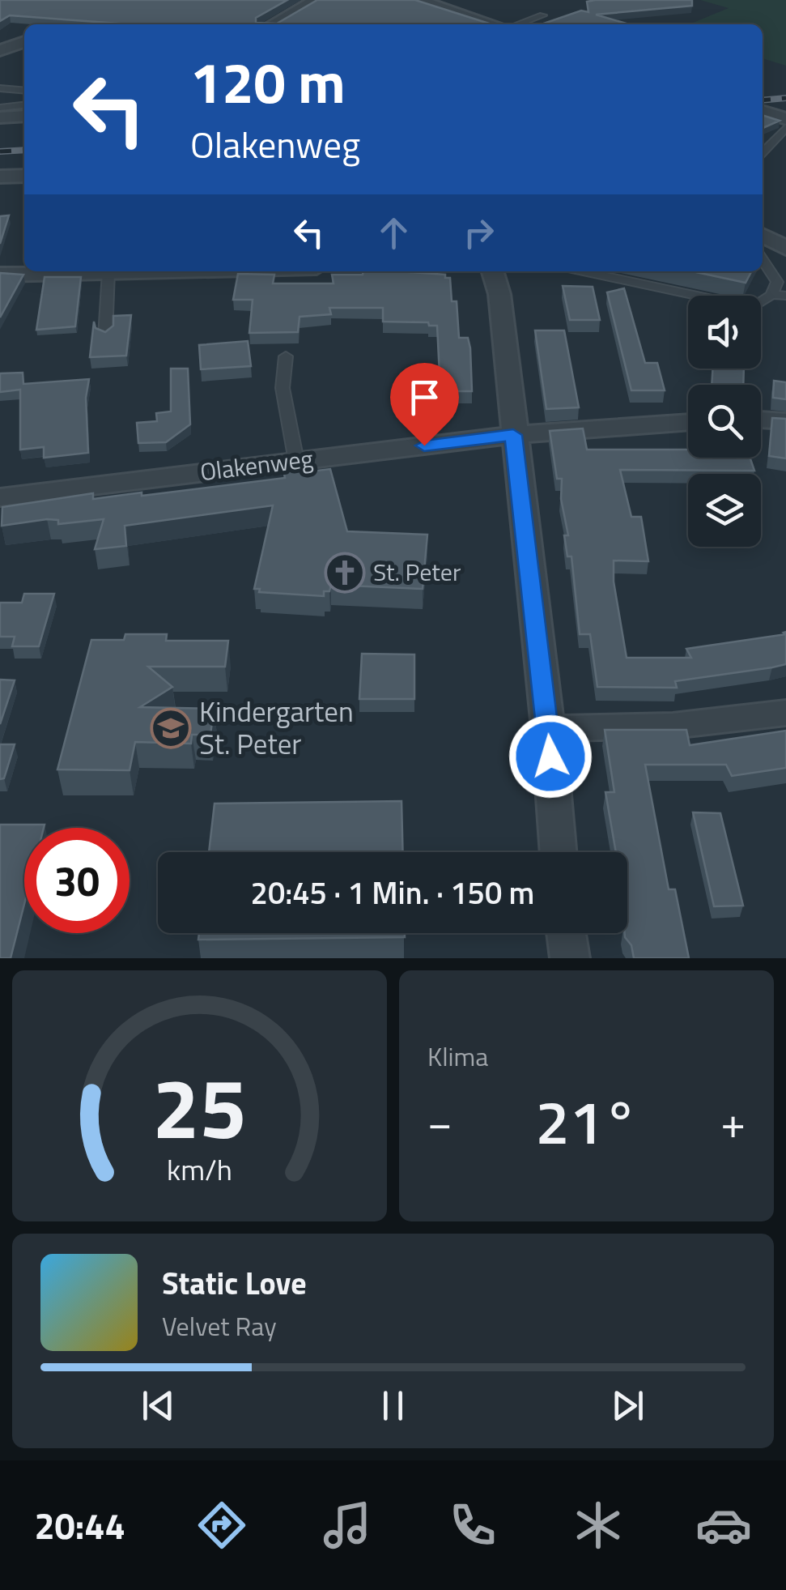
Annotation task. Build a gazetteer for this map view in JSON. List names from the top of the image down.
{
  "streets": {
    "street": ["Olakenweg"]
  },
  "places": {
    "church": ["St. Peter"],
    "school or university": ["Kindergarten St. Peter"]
  },
  "page": {
    "turn": ["120 m", "Olakenweg"],
    "limit": "30",
    "trip": "20:45 · 1 Min. · 150 m",
    "tile": "Klima",
    "heat": ["−", "21°", "+"],
    "song": ["Static Love", "Velvet Ray"],
    "tabs": "20:44",
    "gauge": ["25", "km/h"]
  }
}
